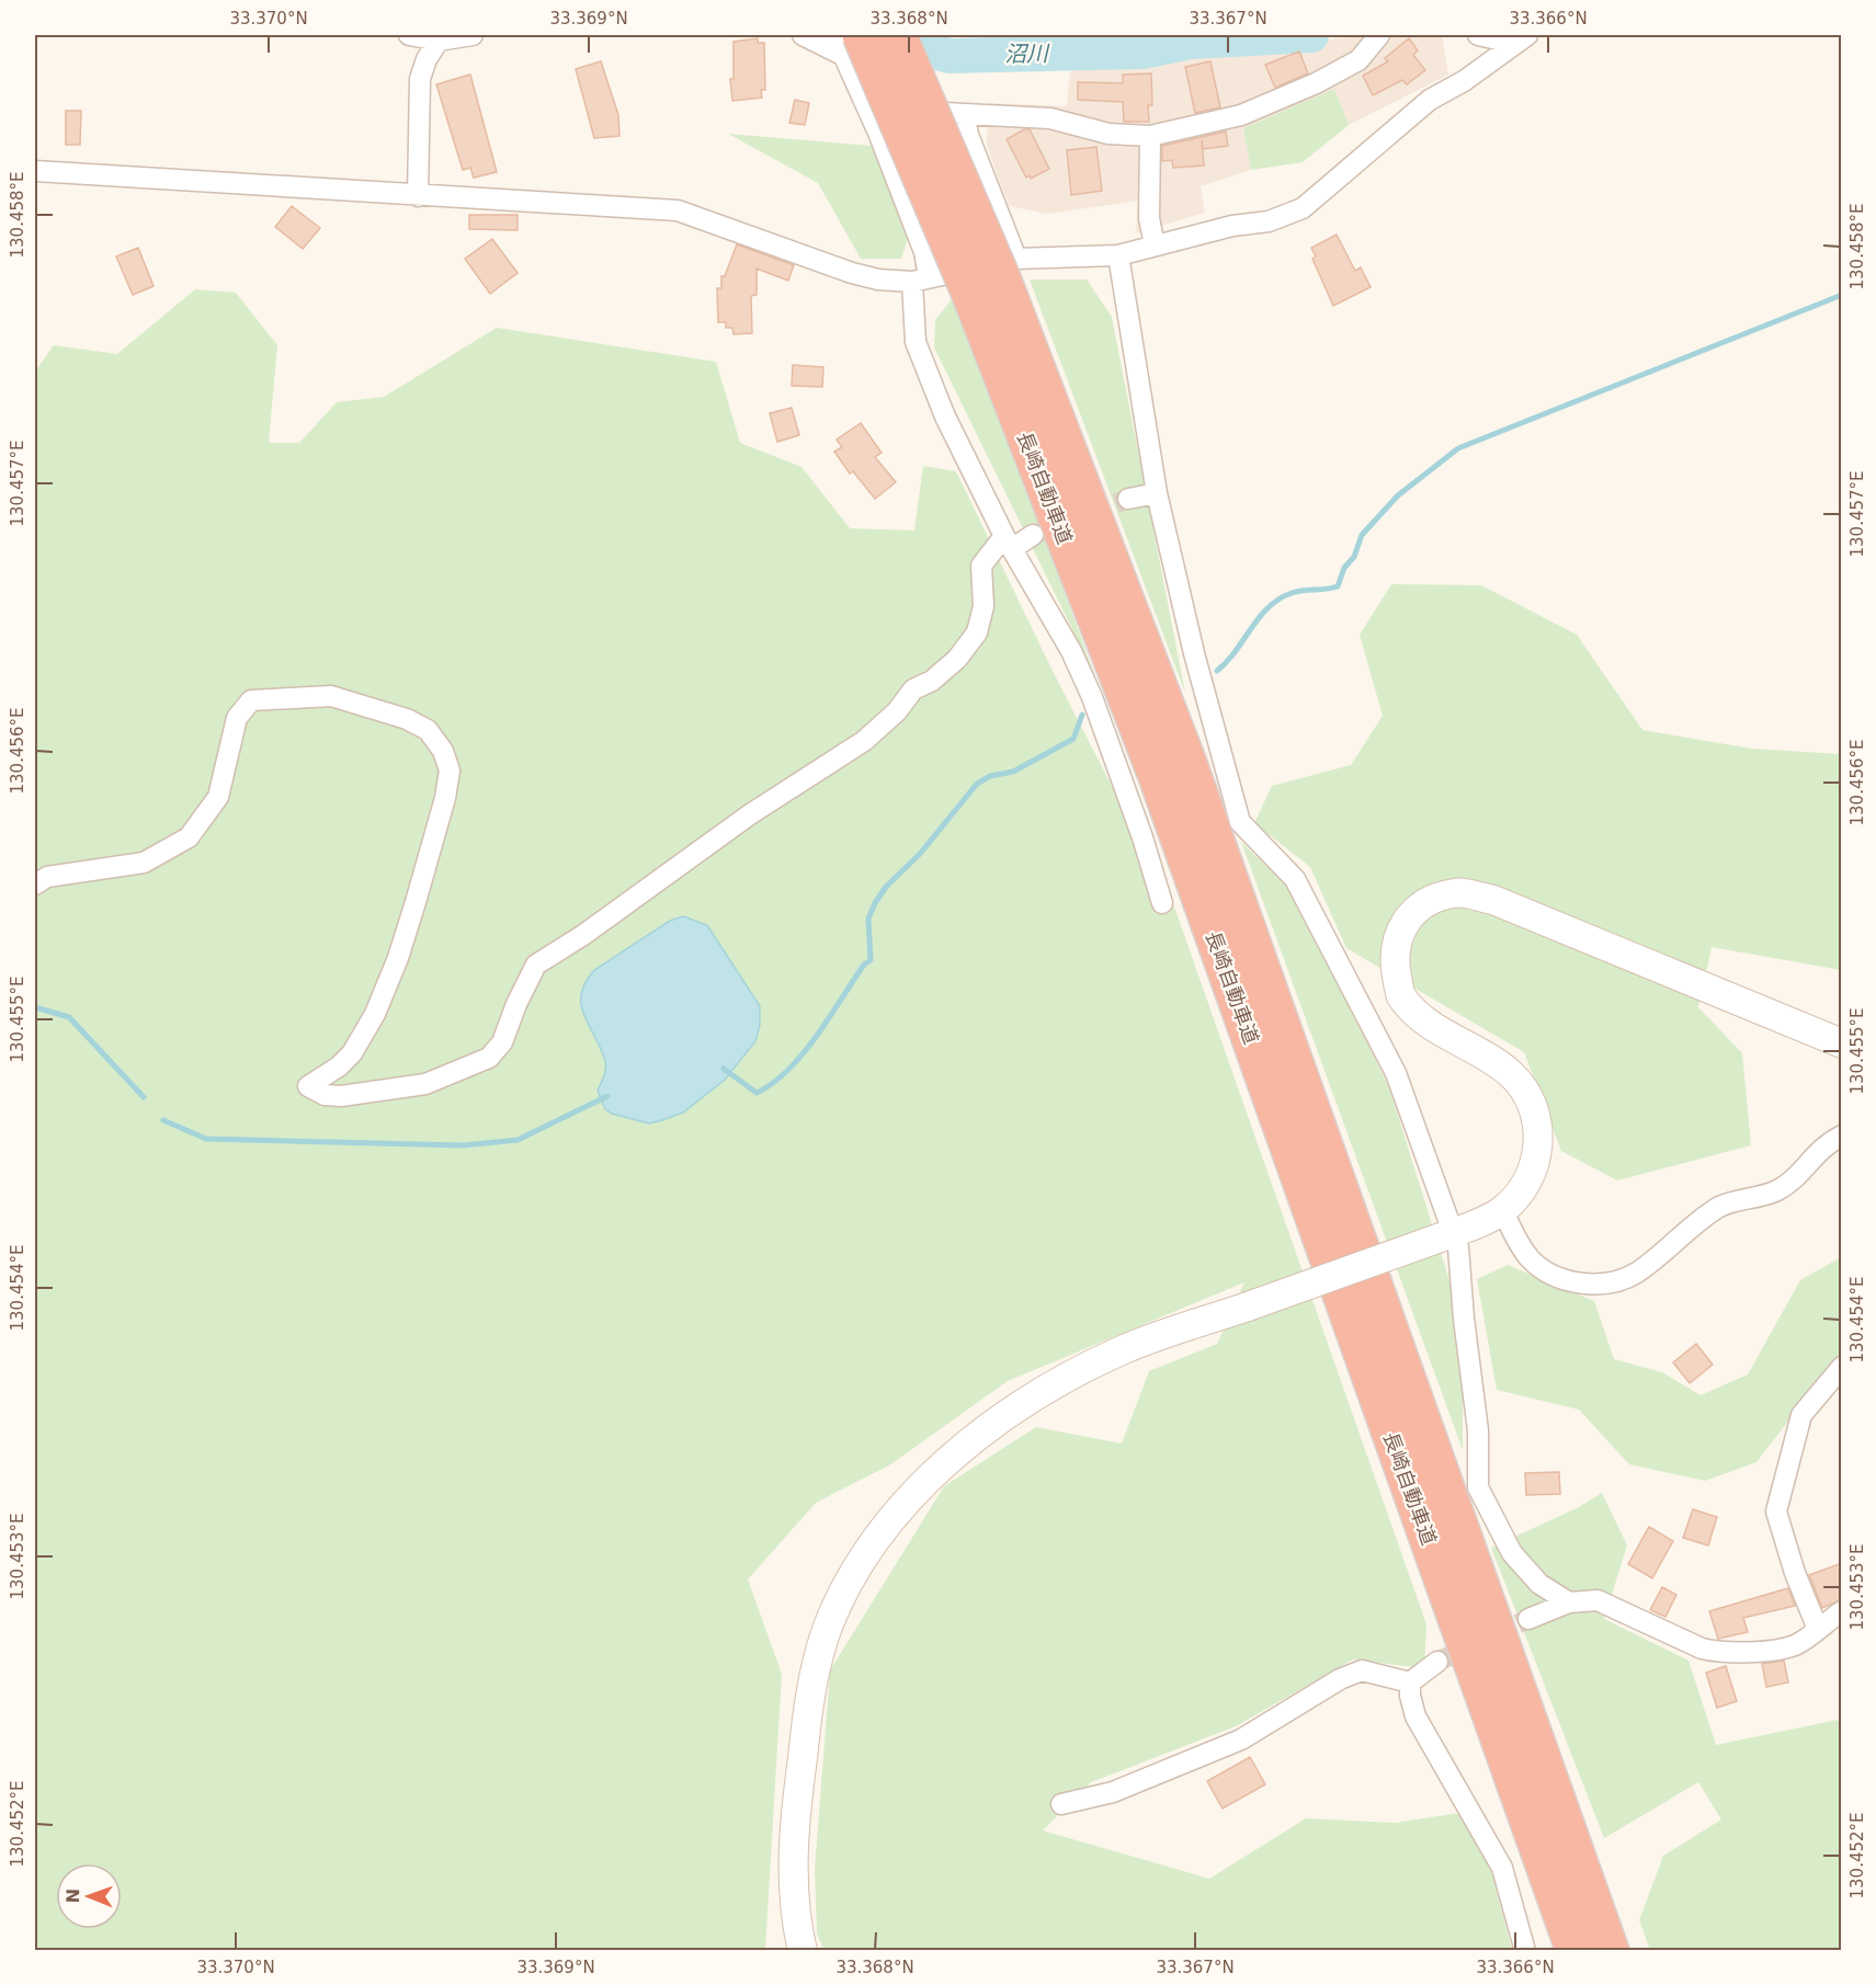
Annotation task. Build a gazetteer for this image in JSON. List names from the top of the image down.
{
  "streets": {
    "highway": ["長崎自動車道"]
  },
  "water": ["沼川"],
  "north": "left",
  "coordinates": [
    "33.370°N",
    "33.369°N",
    "33.368°N",
    "33.367°N",
    "33.366°N",
    "130.458°E",
    "130.457°E",
    "130.456°E",
    "130.455°E",
    "130.454°E",
    "130.453°E",
    "130.452°E"
  ]
}
